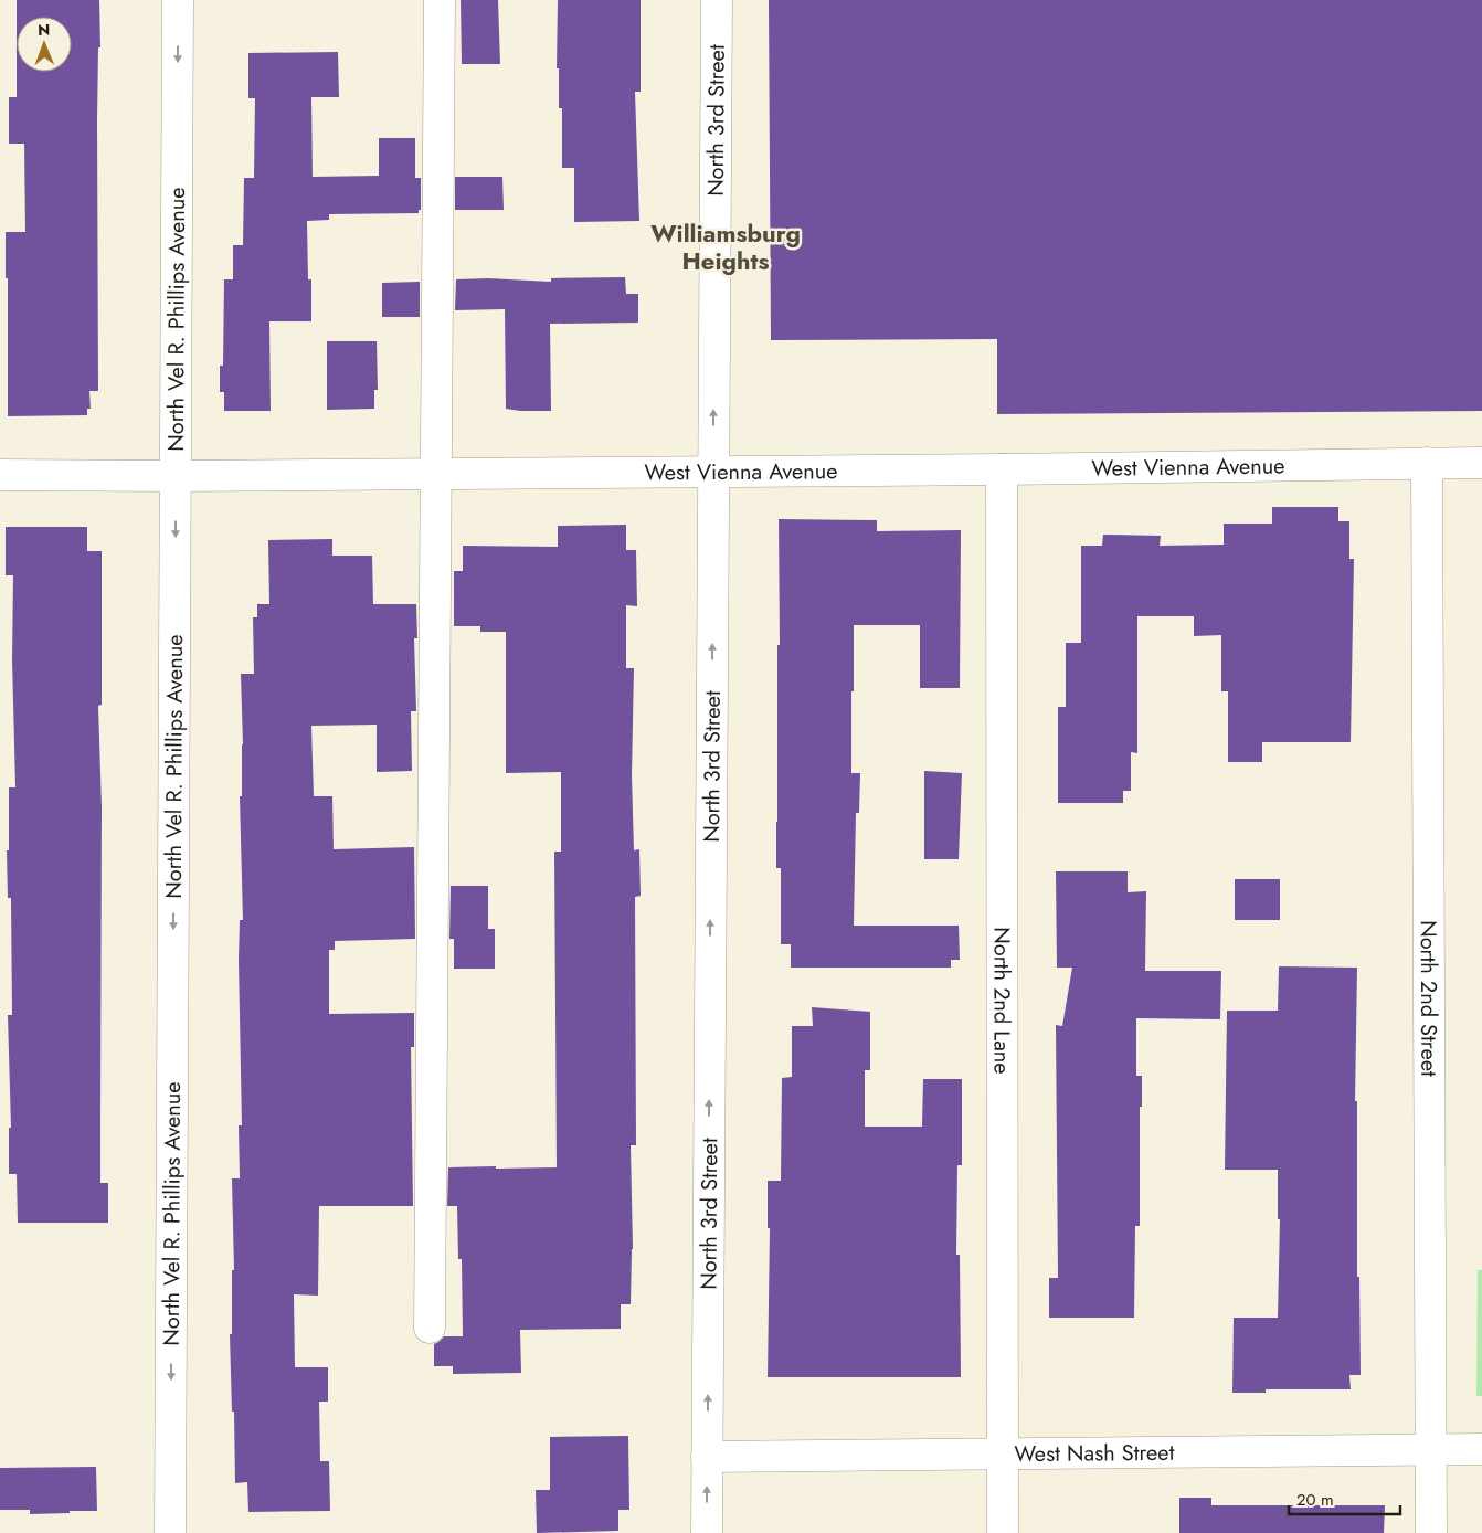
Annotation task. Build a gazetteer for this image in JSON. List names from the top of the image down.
{
  "streets": {
    "street": [
      "North 3rd Street",
      "North Vel R. Phillips Avenue",
      "West Vienna Avenue",
      "North 2nd Street",
      "North 2nd Lane",
      "West Nash Street"
    ]
  },
  "crossings": [
    ["North 3rd Street", "West Vienna Avenue"],
    ["North 3rd Street", "West Nash Street"],
    ["North Vel R. Phillips Avenue", "West Vienna Avenue"],
    ["West Vienna Avenue", "North 2nd Street"],
    ["West Vienna Avenue", "North 2nd Lane"],
    ["North 2nd Street", "West Nash Street"],
    ["North 2nd Lane", "West Nash Street"]
  ],
  "one_way": ["North 3rd Street"],
  "districts": ["Williamsburg Heights"],
  "scale_bar": "20 m",
  "north": "top"
}
